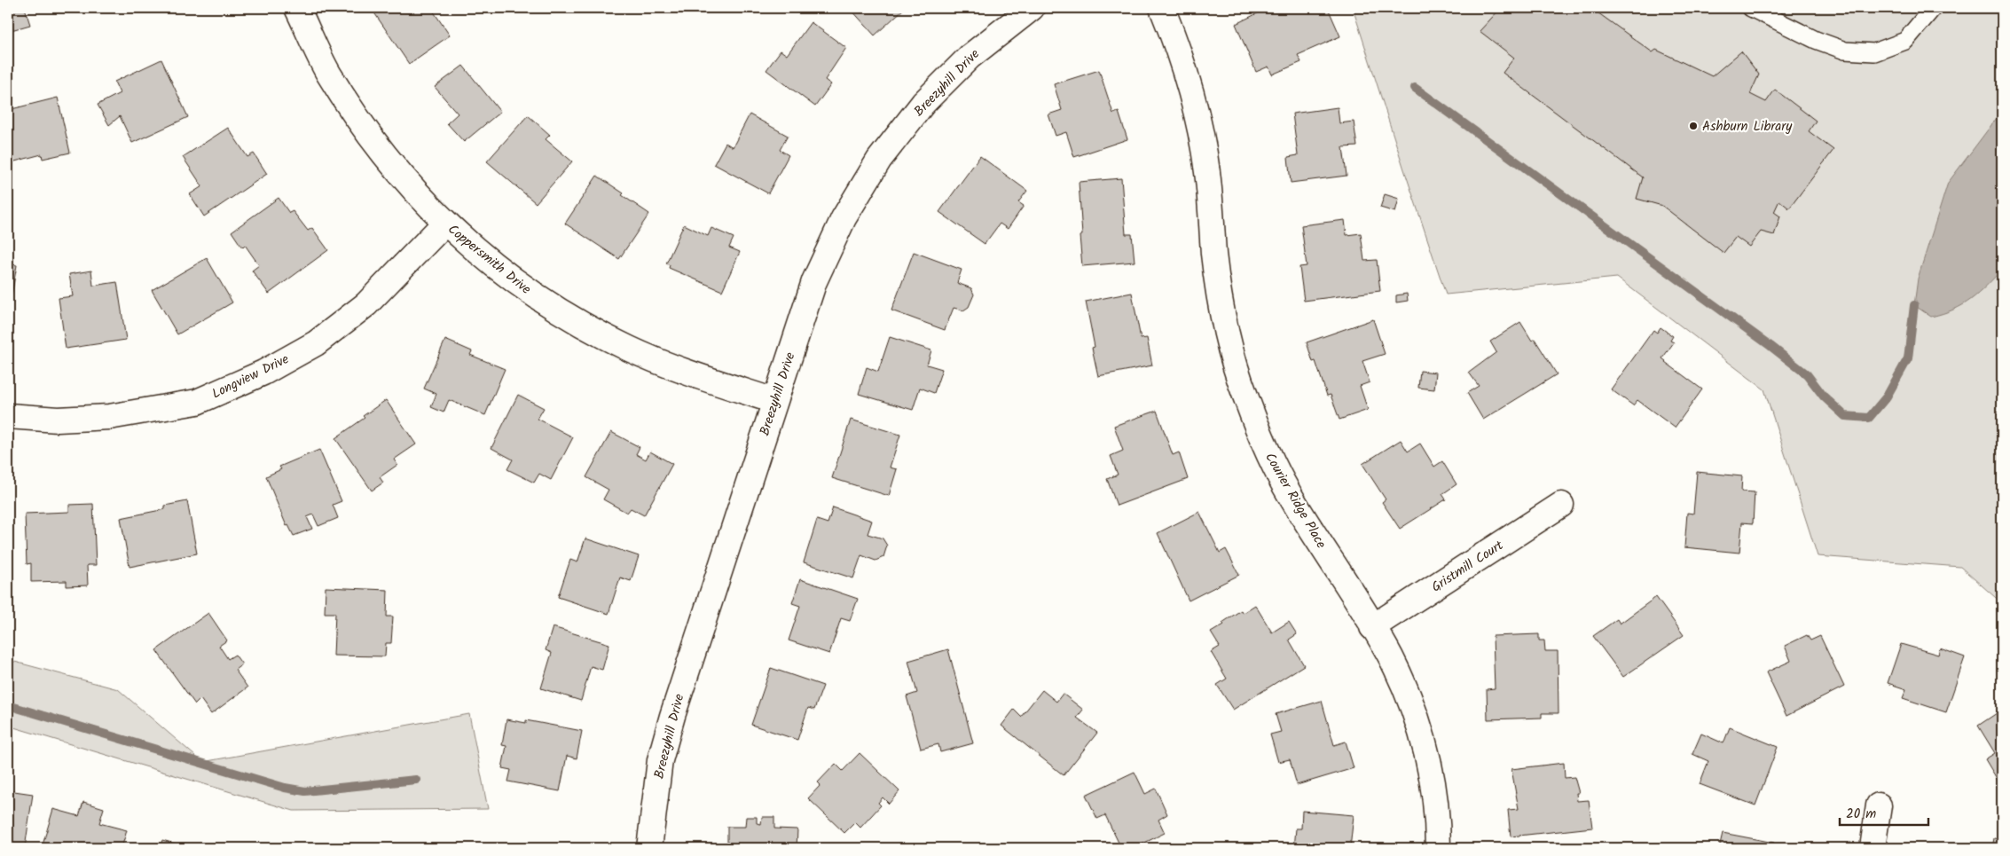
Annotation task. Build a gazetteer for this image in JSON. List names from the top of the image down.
{
  "streets": {
    "street": [
      "Breezyhill Drive",
      "Coppersmith Drive",
      "Longview Drive",
      "Courier Ridge Place",
      "Gristmill Court"
    ]
  },
  "crossings": [
    ["Breezyhill Drive", "Coppersmith Drive"],
    ["Coppersmith Drive", "Longview Drive"],
    ["Courier Ridge Place", "Gristmill Court"]
  ],
  "places": ["Ashburn Library"],
  "scale_bar": "20 m"
}
